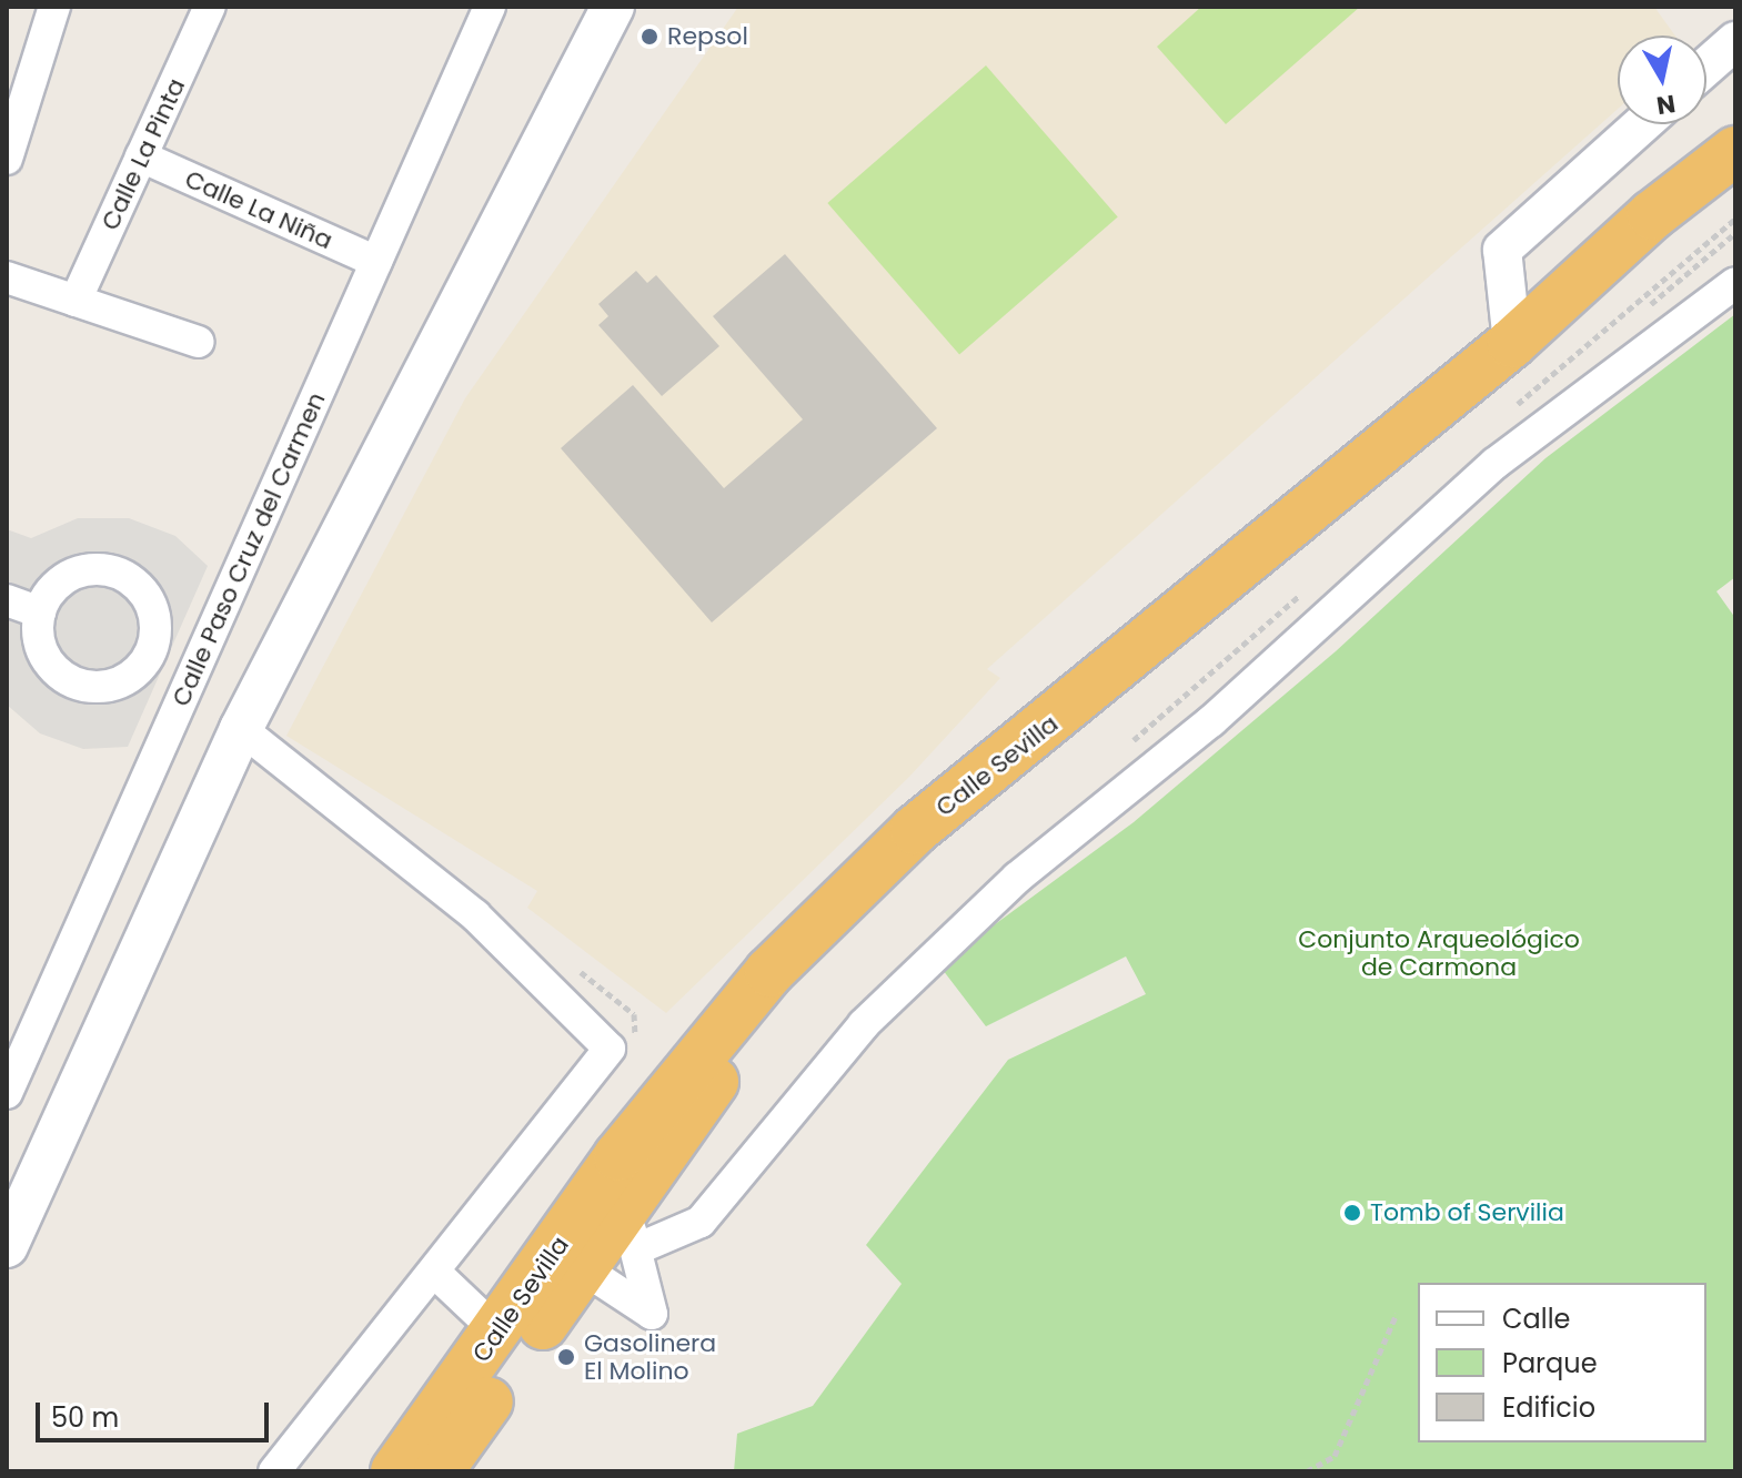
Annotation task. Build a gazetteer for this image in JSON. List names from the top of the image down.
{
  "streets": {
    "highway": ["Calle Sevilla"],
    "street": ["Calle La Pinta", "Calle La Niña", "Calle Paso Cruz del Carmen"]
  },
  "crossings": [
    ["Calle La Pinta", "Calle La Niña"],
    ["Calle La Niña", "Calle Paso Cruz del Carmen"]
  ],
  "parks": ["Conjunto Arqueológico de Carmona"],
  "places": ["Repsol", "Tomb of Servilia", "Gasolinera El Molino"],
  "legend": ["Calle", "Parque", "Edificio"],
  "scale_bar": "50 m",
  "north": "bottom"
}
